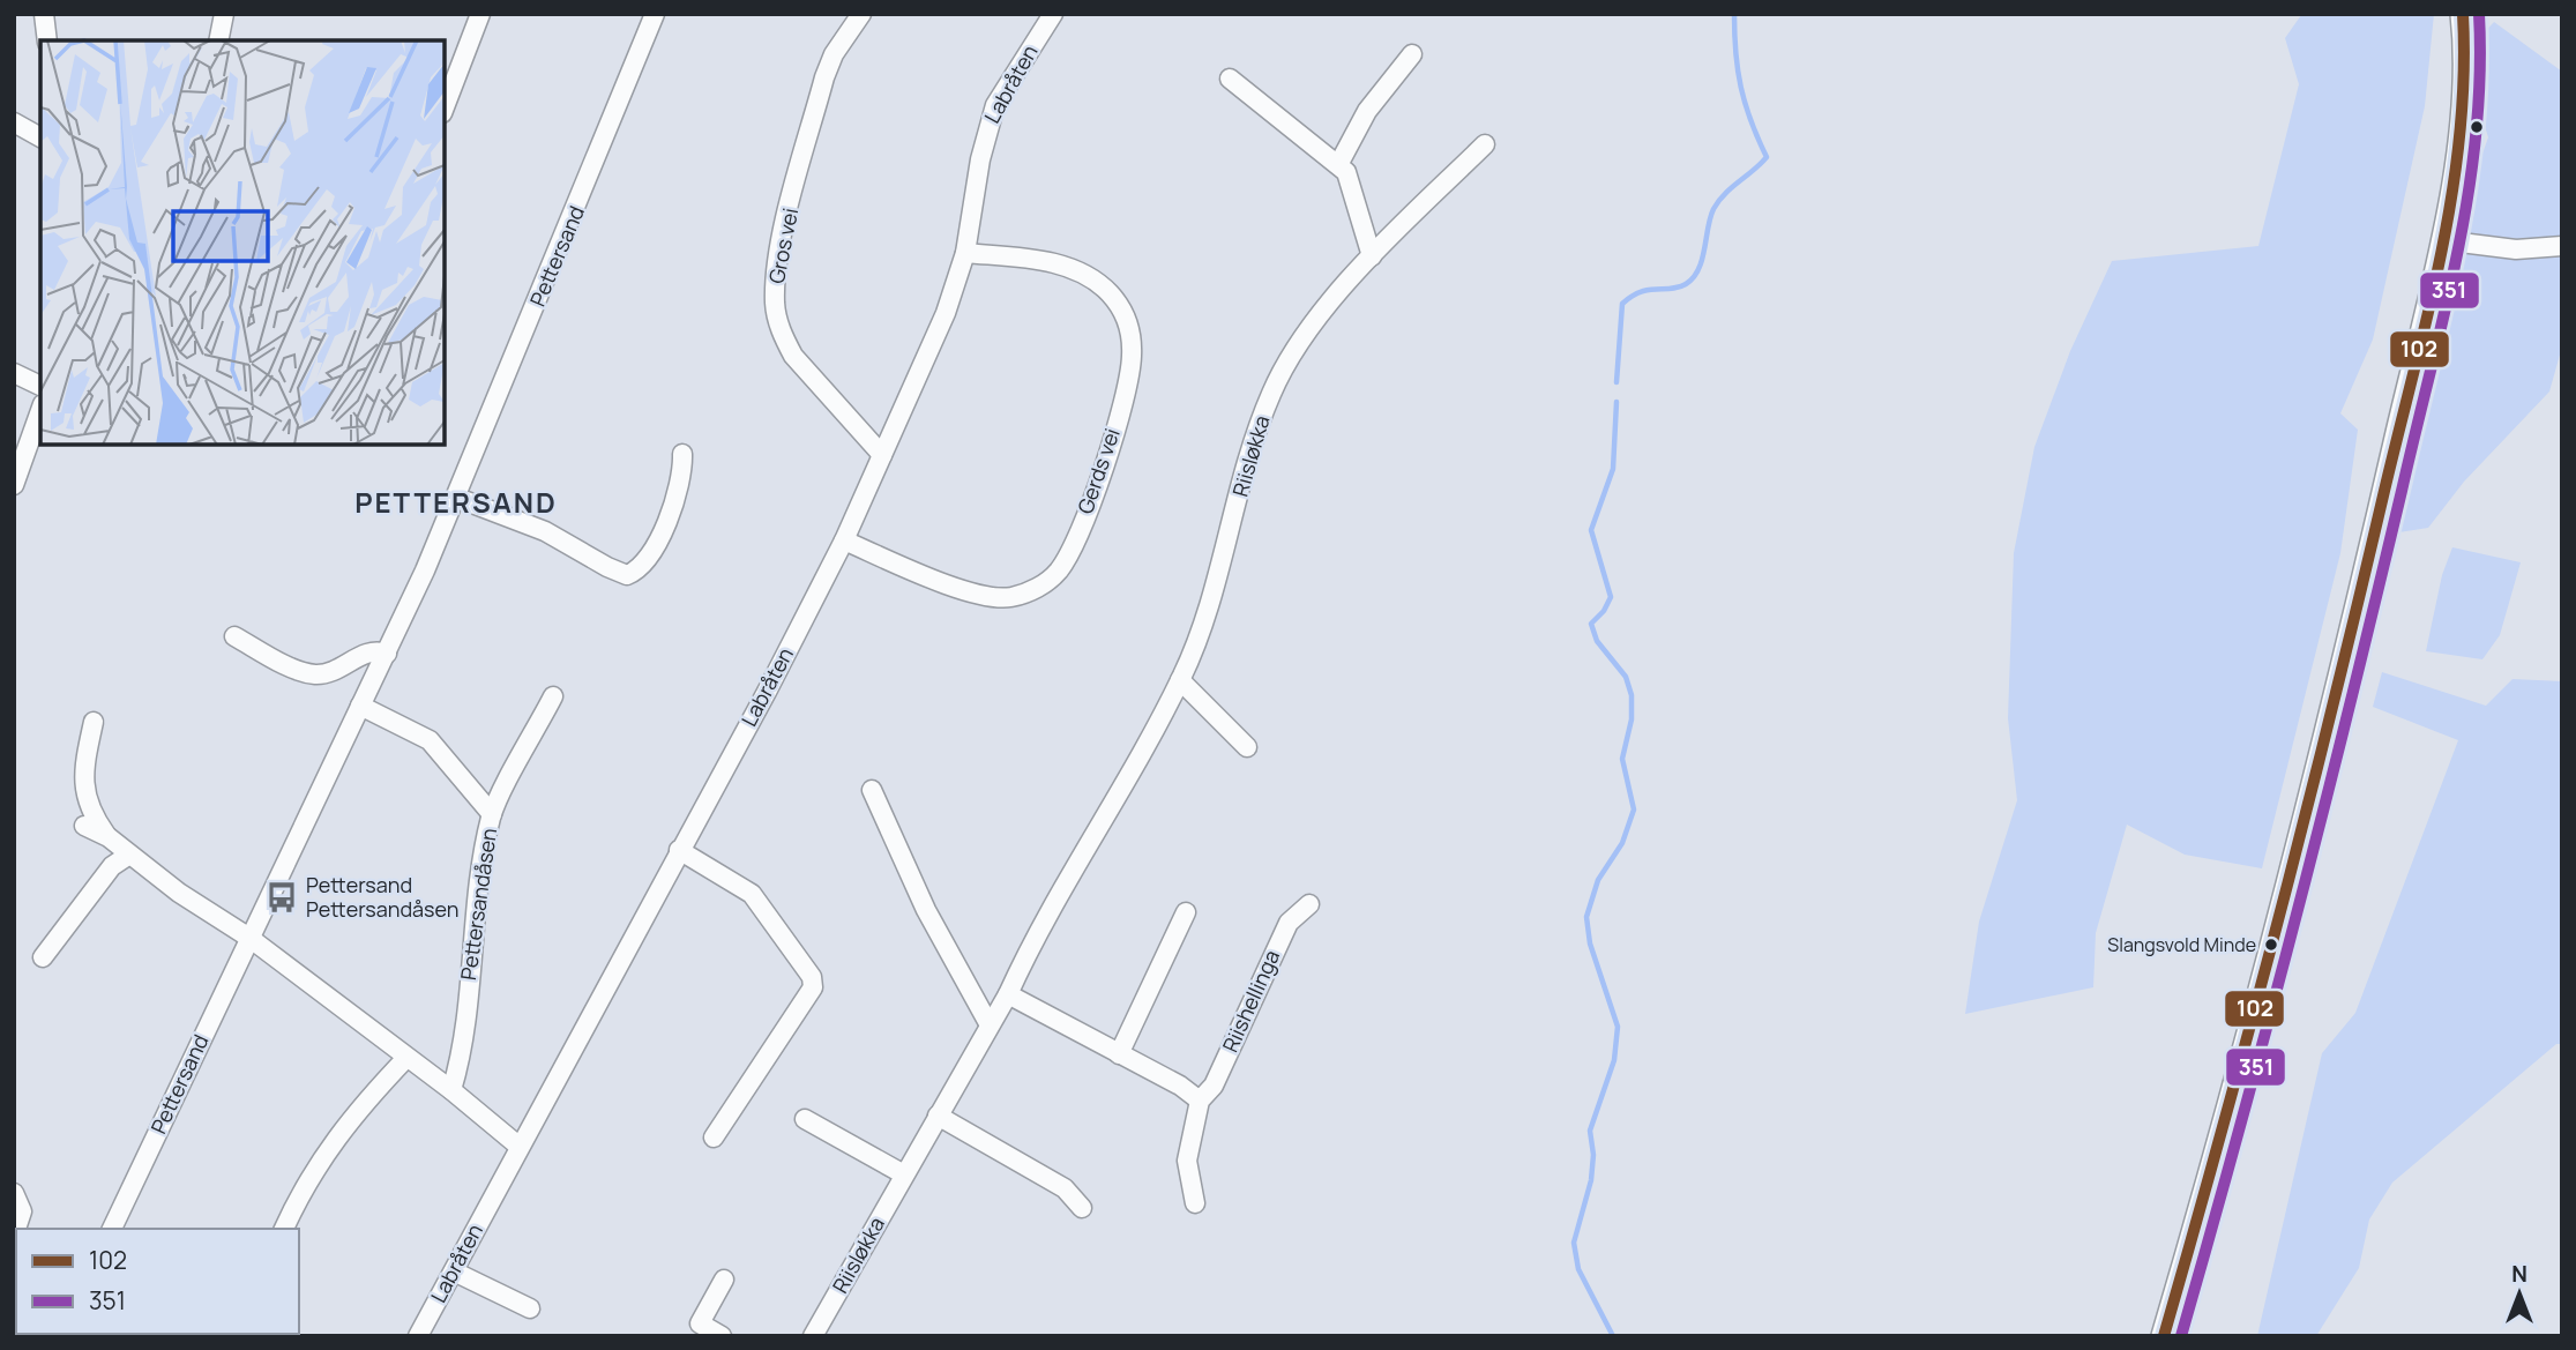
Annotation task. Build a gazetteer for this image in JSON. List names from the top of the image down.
{
  "streets": {
    "street": [
      "Labråten",
      "Gros vei",
      "Pettersand",
      "Riisløkka",
      "Gerds vei",
      "Pettersandåsen",
      "Riishellinga"
    ]
  },
  "crossings": [
    ["Labråten", "Gros vei"],
    ["Labråten", "Gerds vei"],
    ["Pettersand", "Pettersandåsen"]
  ],
  "districts": ["PETTERSAND"],
  "places": {
    "bus stop": ["Pettersand Pettersandåsen"],
    "other": ["Slangsvold Minde"]
  },
  "lines": ["transit line 102", "transit line 351"],
  "legend": ["102", "351"],
  "north": "top"
}
